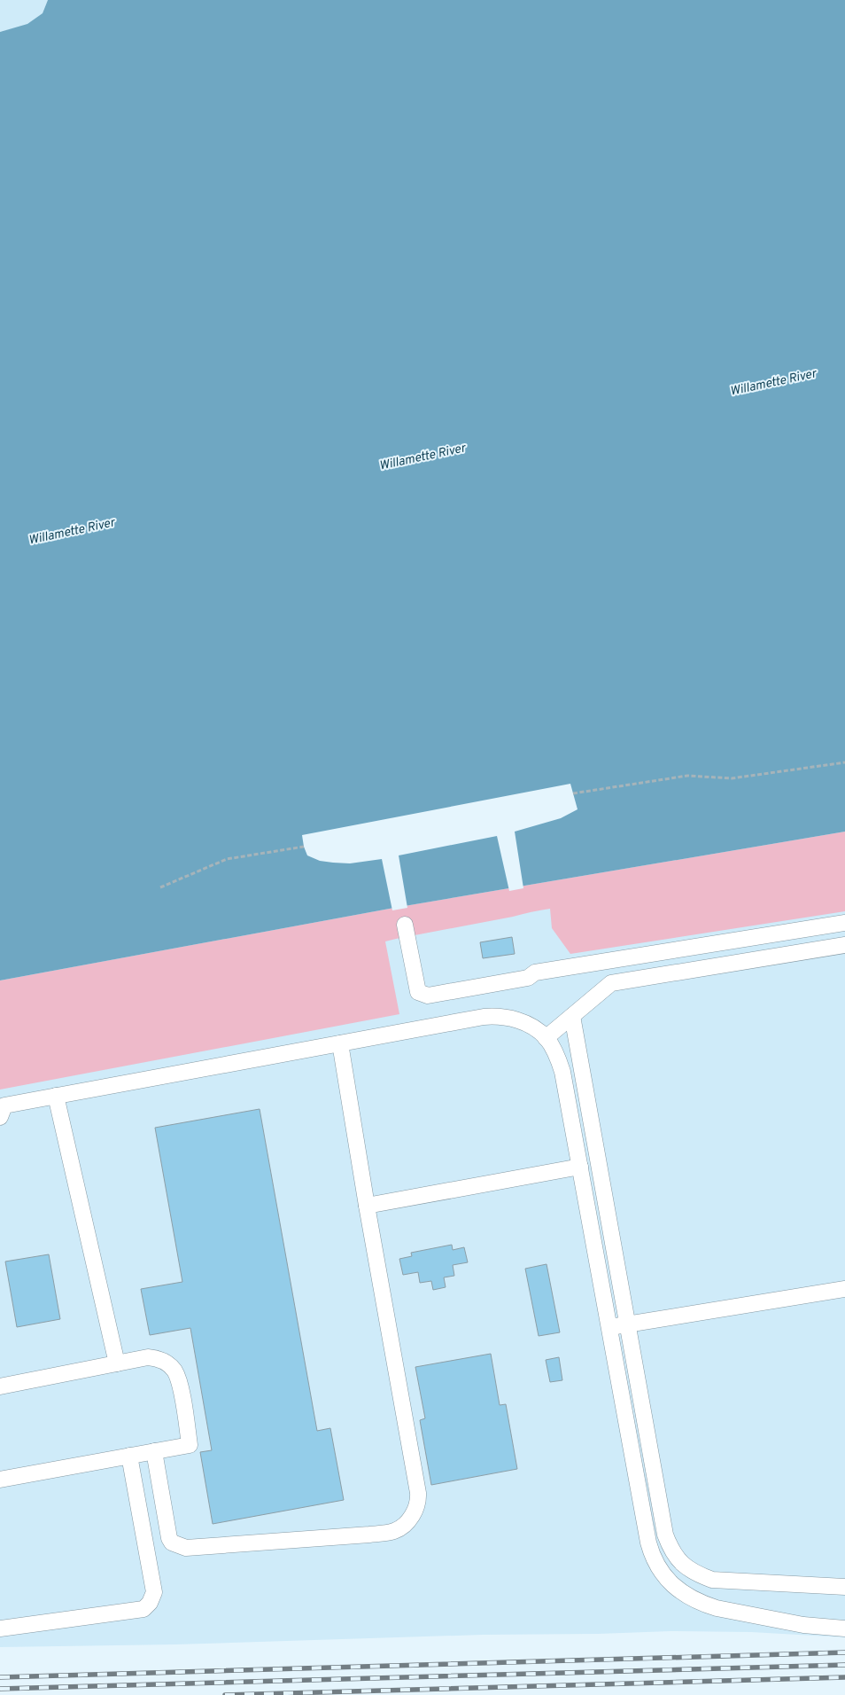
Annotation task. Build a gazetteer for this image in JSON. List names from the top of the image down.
{
  "water": ["Willamette River"]
}
